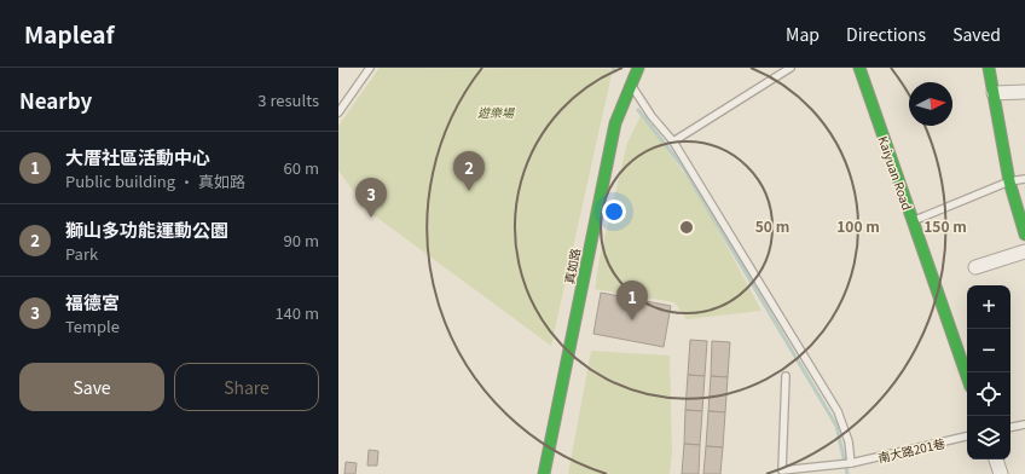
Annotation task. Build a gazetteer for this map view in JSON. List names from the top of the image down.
{
  "streets": {
    "street": ["Kaiyuan Road", "真如路"],
    "lane": ["南大路201巷"]
  },
  "parks": ["遊樂場"],
  "north": "right",
  "page": {
    "header": "Mapleaf",
    "nav": ["Map", "Directions", "Saved"],
    "heading": ["Nearby", "3 results"],
    "list": [
      {
        "mark": "1",
        "name": "大厝社區活動中心",
        "note": "Public building · 真如路",
        "value": "60 m"
      },
      {
        "mark": "2",
        "name": "獅山多功能運動公園",
        "note": "Park",
        "value": "90 m"
      },
      {
        "mark": "3",
        "name": "福德宮",
        "note": "Temple",
        "value": "140 m"
      }
    ],
    "pins": ["2", "3", "1"],
    "map_buttons": ["+", "−"],
    "buttons": ["Save", "Share"]
  },
  "rings": ["50 m", "100 m", "150 m"]
}
